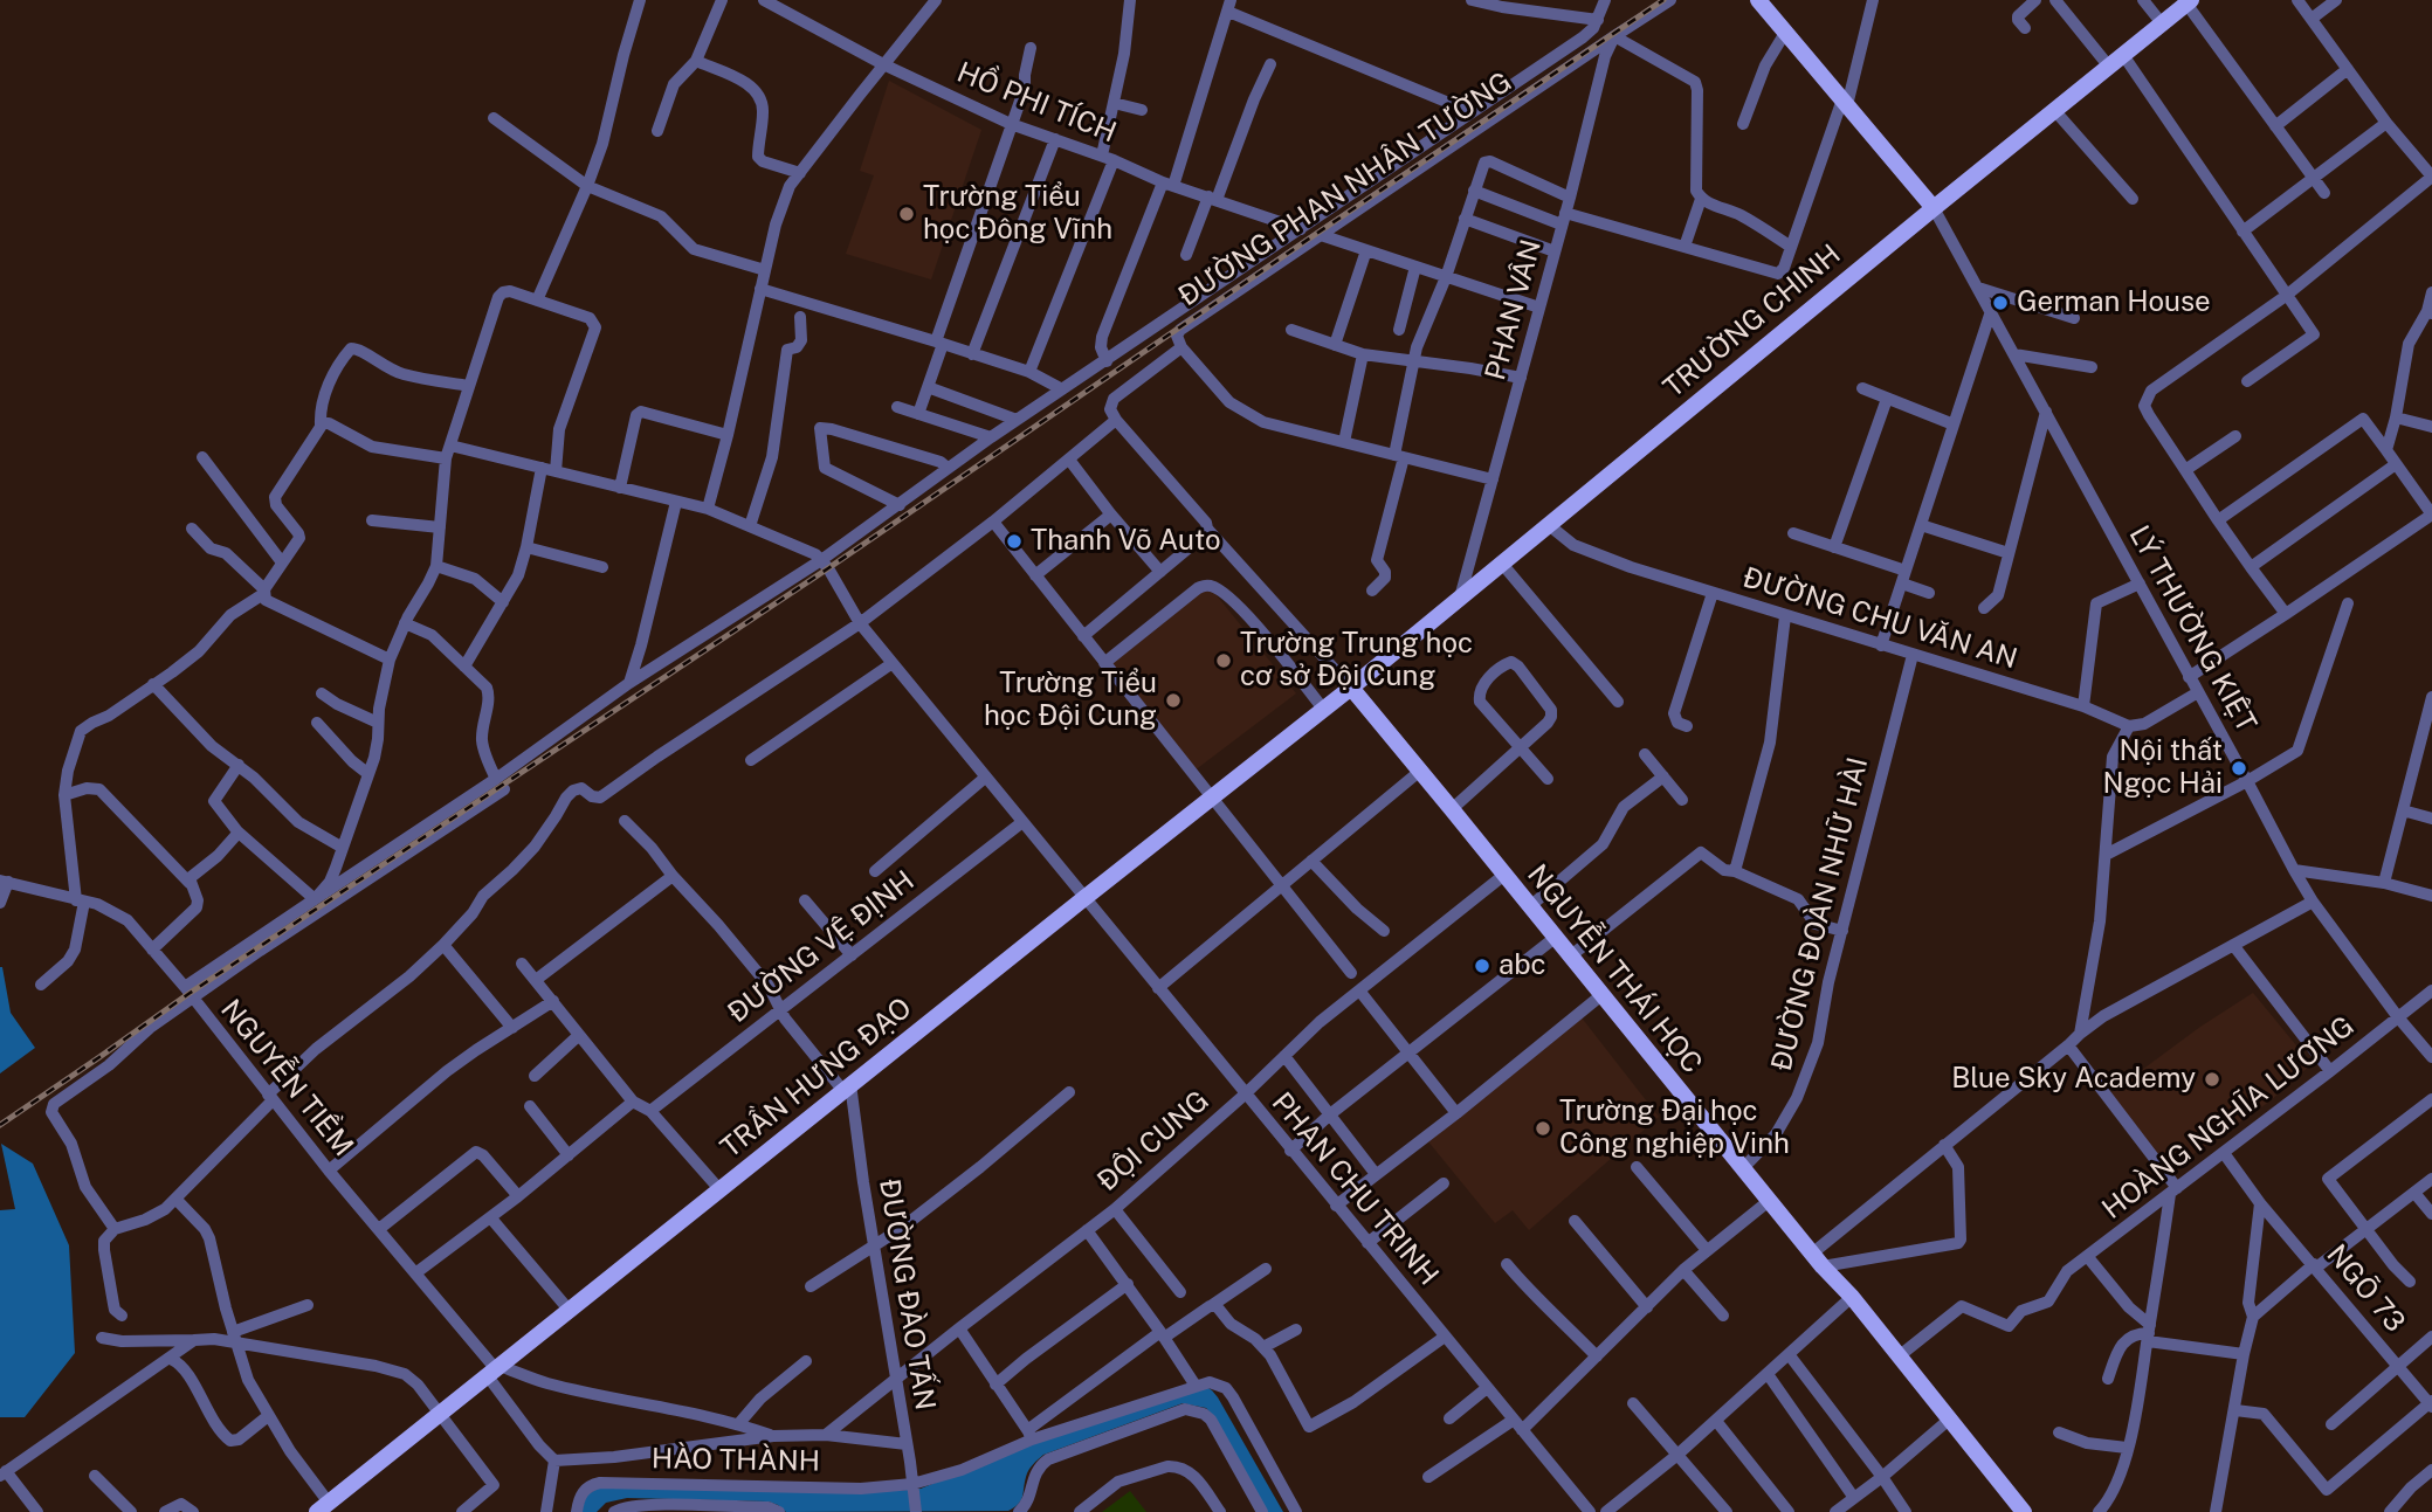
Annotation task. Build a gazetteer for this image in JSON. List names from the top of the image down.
{
  "streets": {
    "main road": ["TRƯỜNG CHINH", "NGUYỄN THÁI HỌC", "TRẦN HƯNG ĐẠO"],
    "street": [
      "HỒ PHI TÍCH",
      "ĐƯỜNG PHAN NHÂN TƯỜNG",
      "PHAN VÂN",
      "ĐƯỜNG CHU VĂN AN",
      "LÝ THƯỜNG KIỆT",
      "ĐƯỜNG ĐOÀN NHỮ HÀI",
      "ĐƯỜNG VỆ ĐỊNH",
      "NGUYỄN TIỀM",
      "HOÀNG NGHĨA LƯƠNG",
      "ĐỘI CUNG",
      "PHAN CHU TRINH",
      "NGÕ 73",
      "ĐƯỜNG ĐÀO TẤN",
      "HÀO THÀNH"
    ]
  },
  "crossings": [
    ["ĐƯỜNG PHAN NHÂN TƯỜNG", "PHAN VÂN"],
    ["ĐƯỜNG PHAN NHÂN TƯỜNG", "PHAN CHU TRINH"],
    ["PHAN VÂN", "TRƯỜNG CHINH"],
    ["TRƯỜNG CHINH", "ĐƯỜNG CHU VĂN AN"],
    ["TRƯỜNG CHINH", "LÝ THƯỜNG KIỆT"],
    ["TRƯỜNG CHINH", "NGUYỄN THÁI HỌC"],
    ["TRƯỜNG CHINH", "TRẦN HƯNG ĐẠO"],
    ["ĐƯỜNG CHU VĂN AN", "ĐƯỜNG ĐOÀN NHỮ HÀI"],
    ["LÝ THƯỜNG KIỆT", "HOÀNG NGHĨA LƯƠNG"],
    ["ĐƯỜNG ĐOÀN NHỮ HÀI", "NGUYỄN THÁI HỌC"],
    ["ĐƯỜNG VỆ ĐỊNH", "PHAN CHU TRINH"],
    ["NGUYỄN THÁI HỌC", "TRẦN HƯNG ĐẠO"],
    ["NGUYỄN THÁI HỌC", "HOÀNG NGHĨA LƯƠNG"],
    ["NGUYỄN THÁI HỌC", "ĐỘI CUNG"],
    ["NGUYỄN TIỀM", "TRẦN HƯNG ĐẠO"],
    ["TRẦN HƯNG ĐẠO", "PHAN CHU TRINH"],
    ["TRẦN HƯNG ĐẠO", "ĐƯỜNG ĐÀO TẤN"],
    ["HOÀNG NGHĨA LƯƠNG", "NGÕ 73"],
    ["ĐỘI CUNG", "PHAN CHU TRINH"],
    ["ĐỘI CUNG", "ĐƯỜNG ĐÀO TẤN"],
    ["ĐƯỜNG ĐÀO TẤN", "HÀO THÀNH"]
  ],
  "places": [
    "Trường Tiểu học Đông Vĩnh",
    "German House",
    "Thanh Võ Auto",
    "Trường Trung học cơ sở Đội Cung",
    "Trường Tiểu học Đội Cung",
    "Nội thất Ngọc Hải",
    "abc",
    "Blue Sky Academy",
    "Trường Đại học Công nghiệp Vinh"
  ]
}
